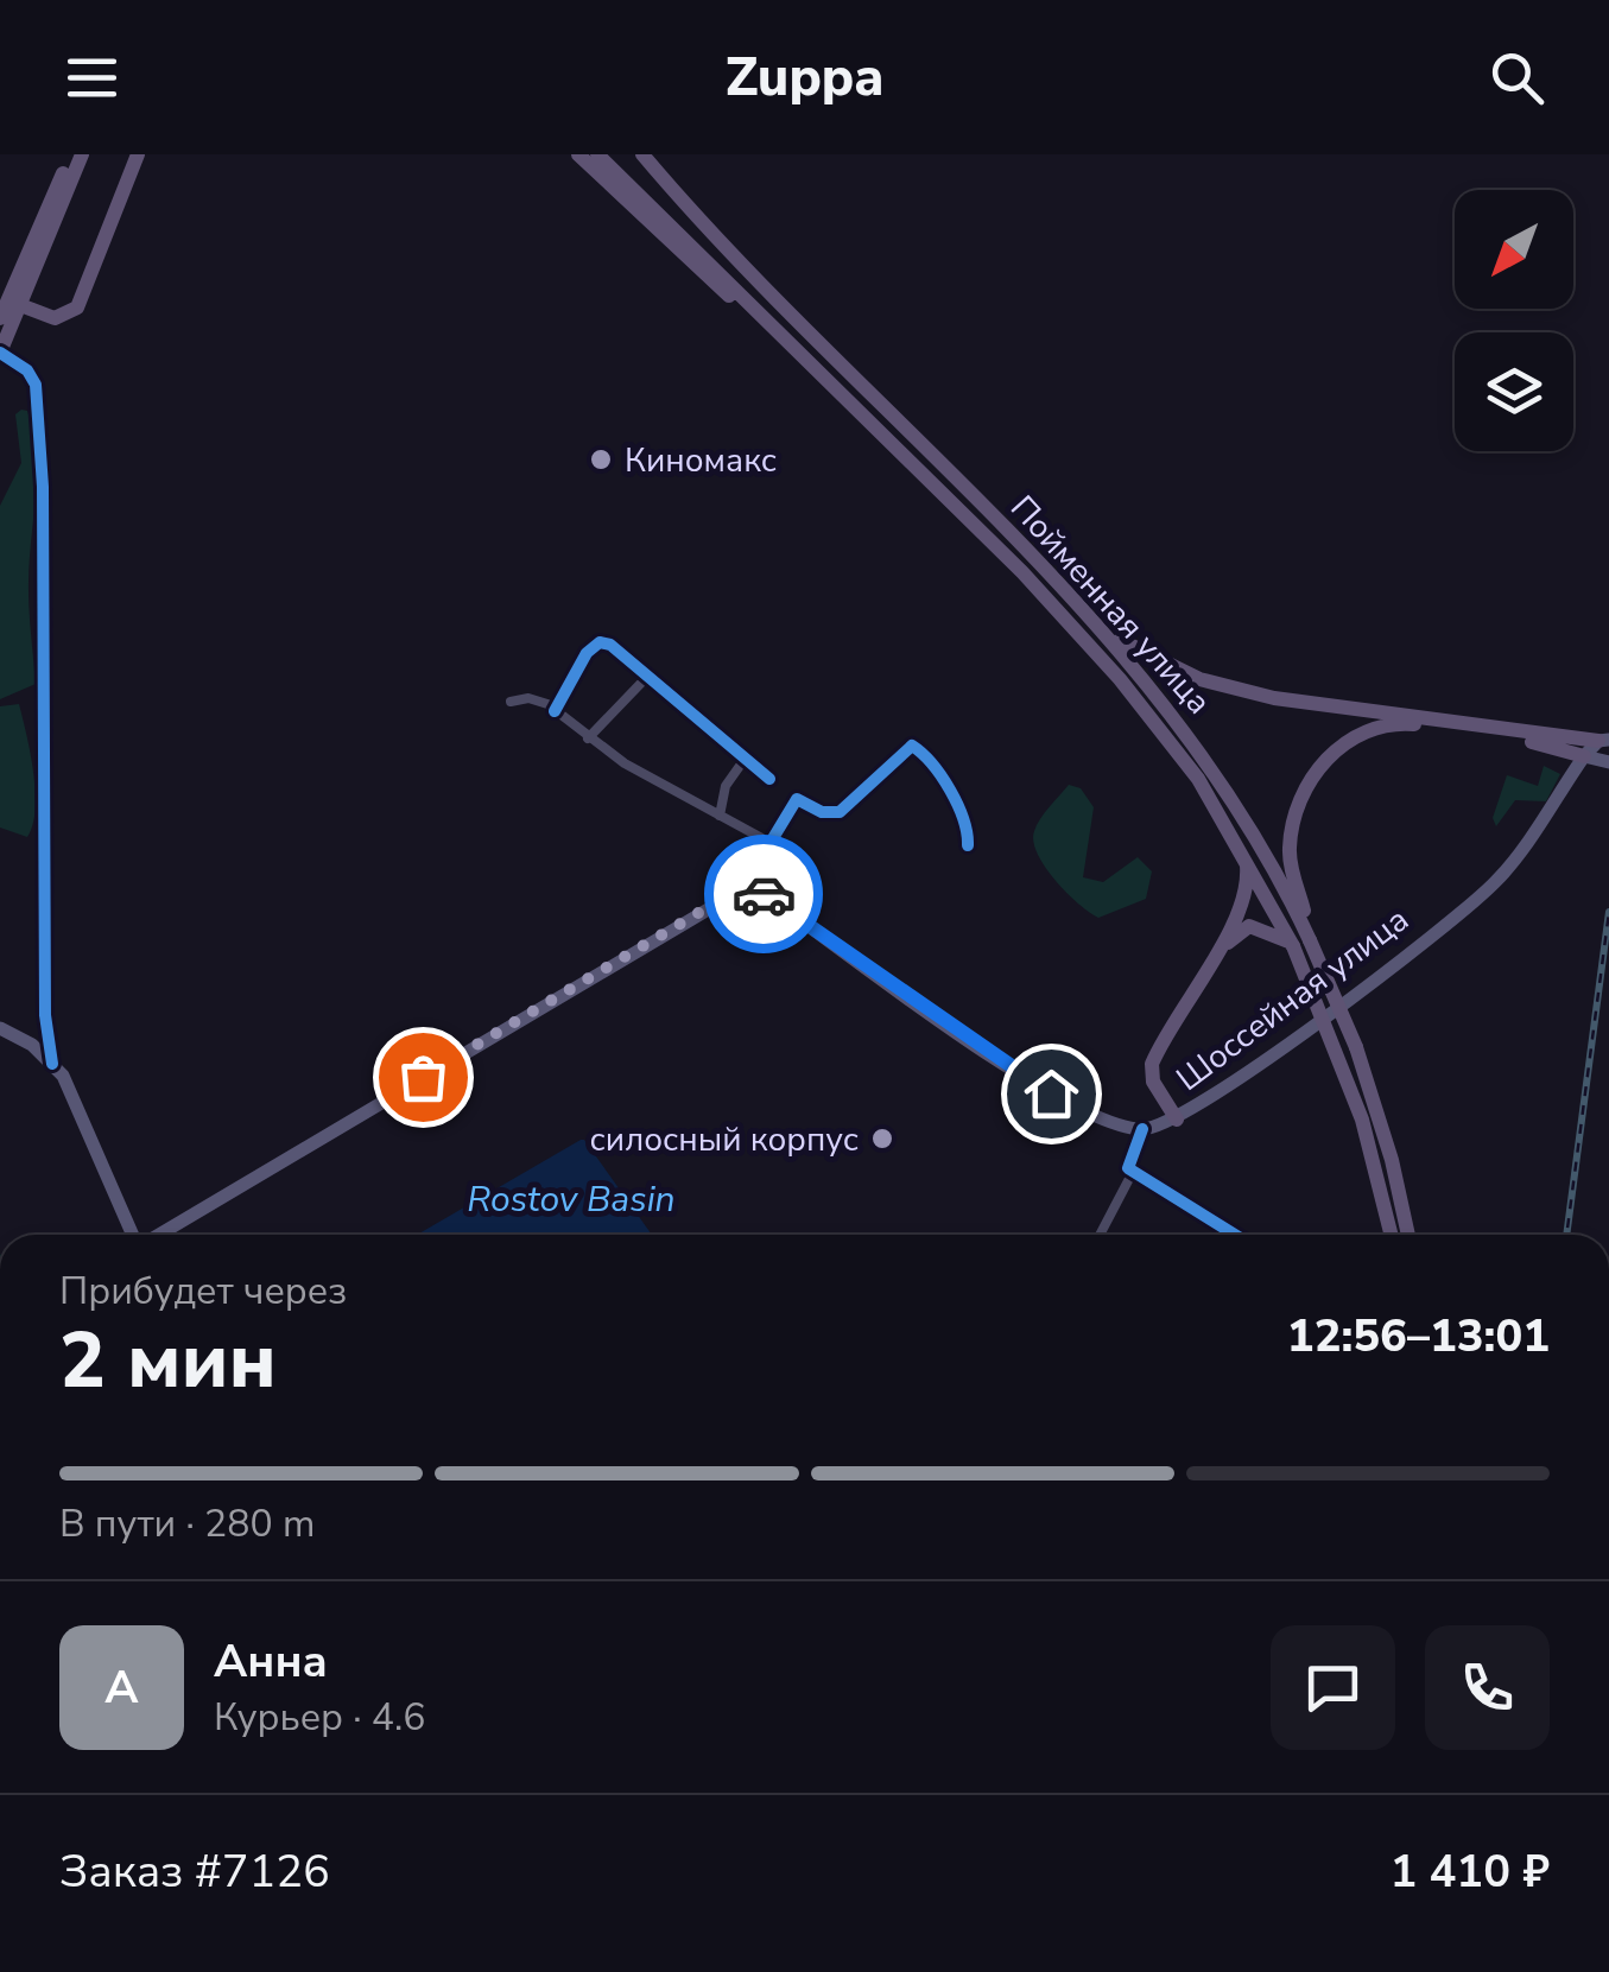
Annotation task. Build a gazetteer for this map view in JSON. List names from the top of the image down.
{
  "streets": {
    "main road": ["Пойменная улица", "Шоссейная улица"]
  },
  "water": ["Rostov Basin"],
  "places": ["Киномакс", "силосный корпус"],
  "north": "bottom left",
  "page": {
    "header": "Zuppa",
    "heading": ["2 мин", "Прибудет через", "12:56–13:01"],
    "panel": [
      "Анна",
      "Курьер · 4.6",
      "Заказ #7126",
      "1 410 ₽"
    ],
    "bar": "В пути · 280 m",
    "round": "А"
  }
}
